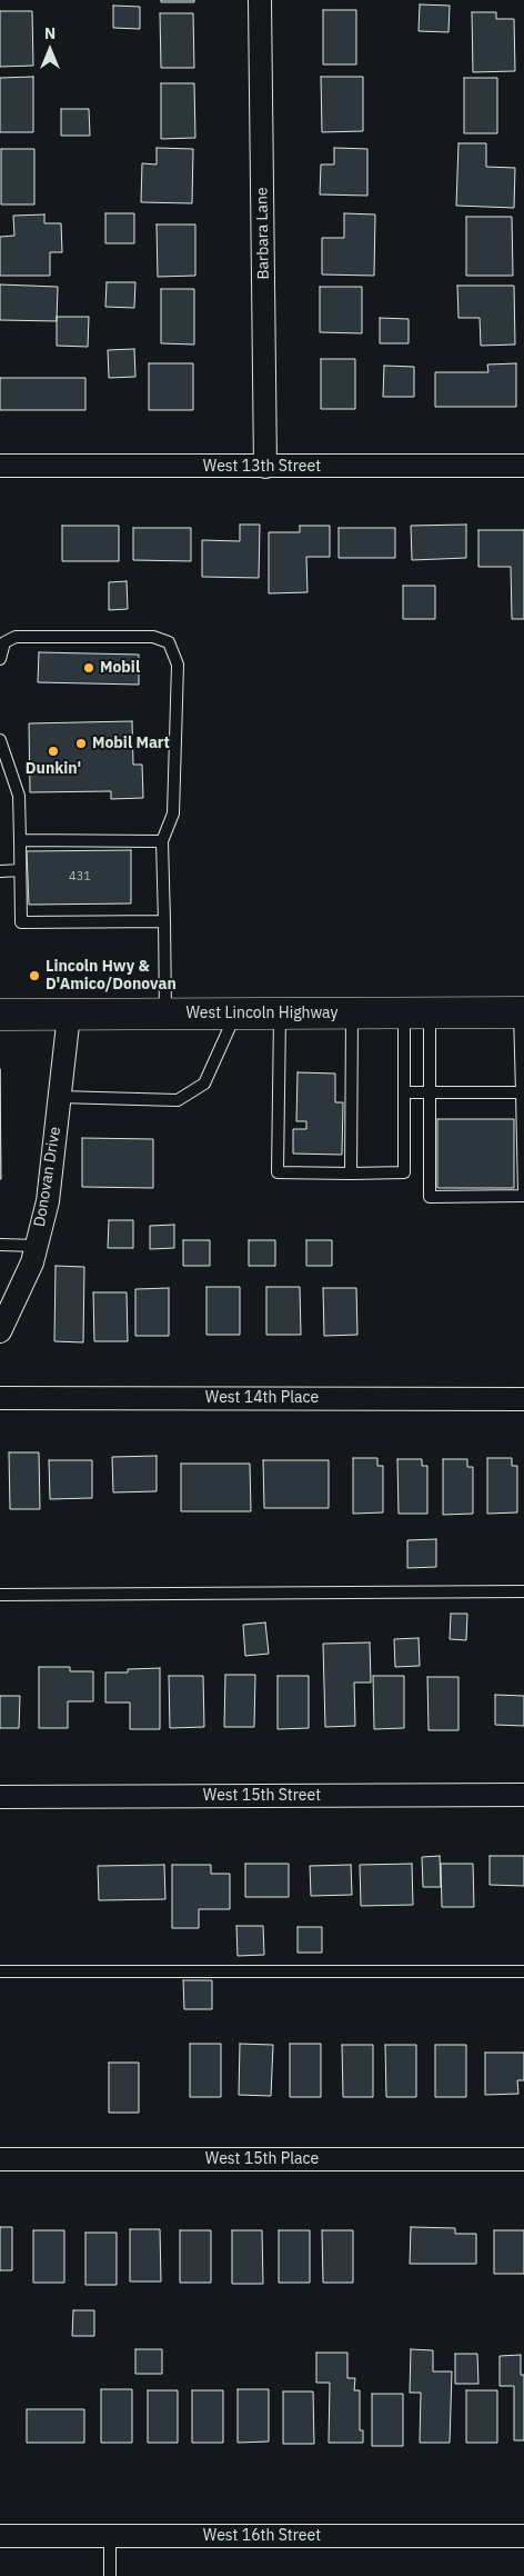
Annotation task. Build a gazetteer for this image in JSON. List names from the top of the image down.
{
  "streets": {
    "main road": ["West Lincoln Highway"],
    "street": [
      "Barbara Lane",
      "West 13th Street",
      "Donovan Drive",
      "West 14th Place",
      "West 15th Street",
      "West 15th Place",
      "West 16th Street"
    ]
  },
  "crossings": [
    ["Barbara Lane", "West 13th Street"],
    ["West Lincoln Highway", "Donovan Drive"]
  ],
  "places": [
    "Mobil",
    "Mobil Mart",
    "Dunkin'",
    "Lincoln Hwy & D'Amico/Donovan"
  ],
  "house_numbers": ["431"],
  "north": "top"
}
